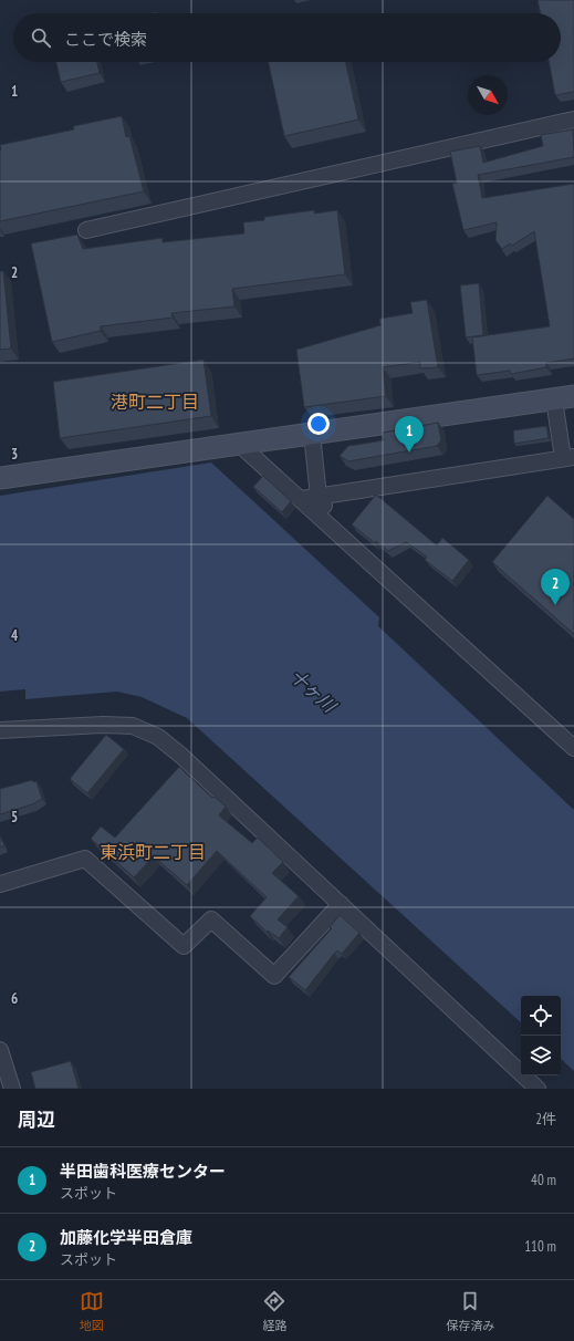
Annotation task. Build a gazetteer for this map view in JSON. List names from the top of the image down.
{
  "districts": ["港町二丁目", "東浜町二丁目"],
  "water": ["十ヶ川"],
  "north": "bottom right",
  "page": {
    "search": "ここで検索",
    "pins": ["1", "2"],
    "heading": ["周辺", "2件"],
    "list": [
      {
        "mark": "1",
        "name": "半田歯科医療センター",
        "note": "スポット",
        "value": "40 m"
      },
      {
        "mark": "2",
        "name": "加藤化学半田倉庫",
        "note": "スポット",
        "value": "110 m"
      }
    ],
    "nav": ["地図", "経路", "保存済み"]
  },
  "grid": {
    "rows": [
      "1",
      "2",
      "3",
      "4",
      "5",
      "6"
    ]
  }
}
